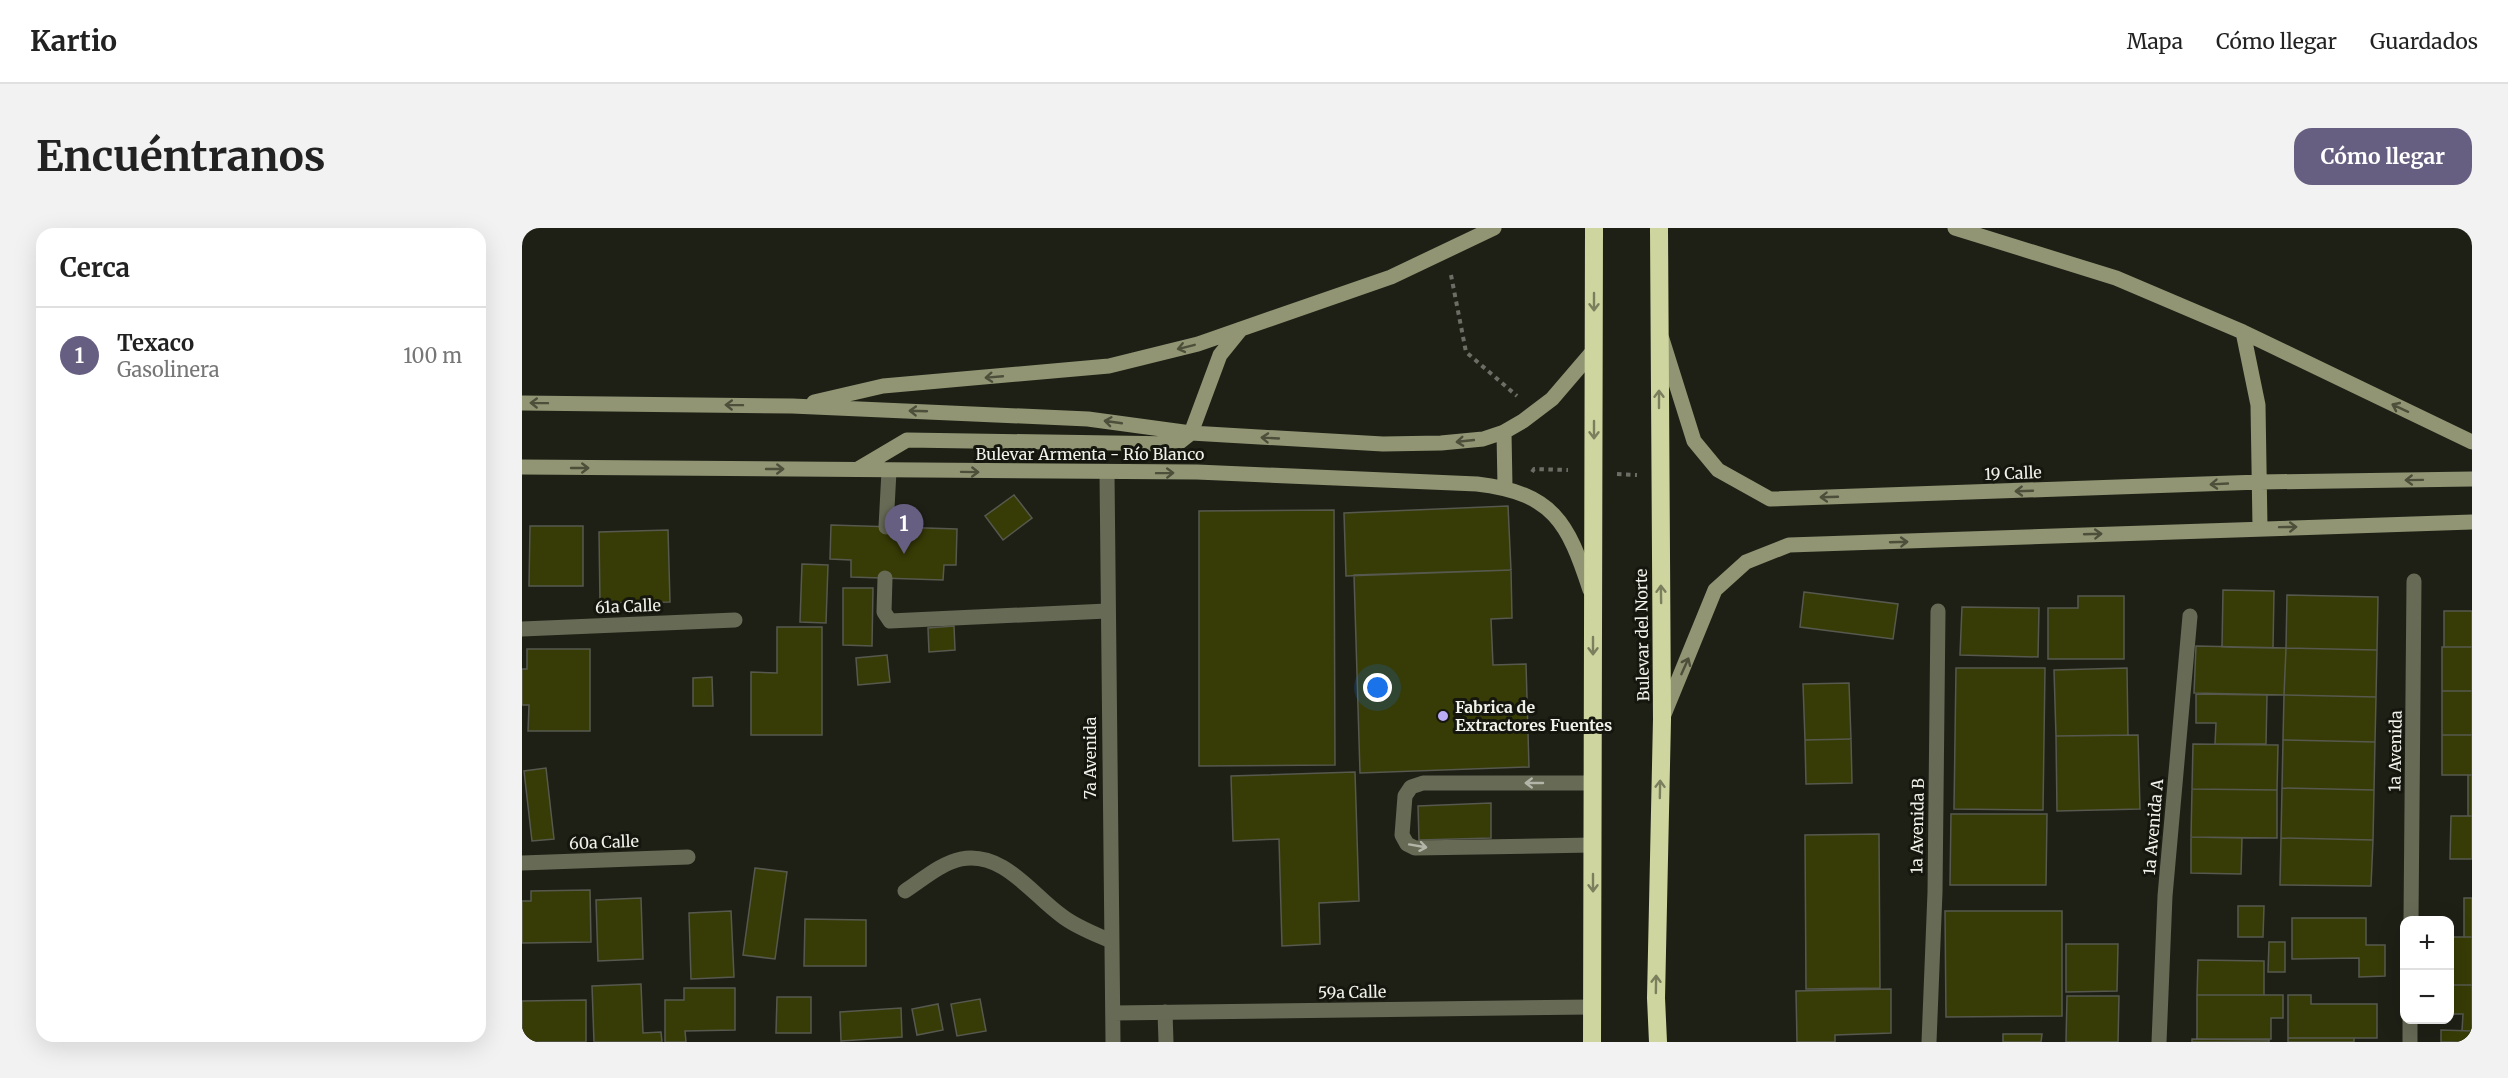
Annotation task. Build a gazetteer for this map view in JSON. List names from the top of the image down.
{
  "streets": {
    "highway": ["Bulevar del Norte"],
    "main road": ["Bulevar Armenta - Río Blanco", "19 Calle"],
    "street": [
      "61a Calle",
      "1a Avenida",
      "7a Avenida",
      "1a Avenida B",
      "1a Avenida A",
      "60a Calle",
      "59a Calle"
    ]
  },
  "crossings": [
    ["Bulevar Armenta - Río Blanco", "7a Avenida"],
    ["19 Calle", "Bulevar del Norte"],
    ["7a Avenida", "59a Calle"]
  ],
  "places": ["Fabrica de Extractores Fuentes"],
  "page": {
    "header": "Kartio",
    "nav": ["Mapa", "Cómo llegar", "Guardados"],
    "buttons": "Cómo llegar",
    "title": "Encuéntranos",
    "heading": "Cerca",
    "list": [
      {
        "mark": "1",
        "name": "Texaco",
        "note": "Gasolinera",
        "value": "100 m"
      }
    ],
    "pins": "1",
    "map_buttons": ["+", "−"]
  }
}
